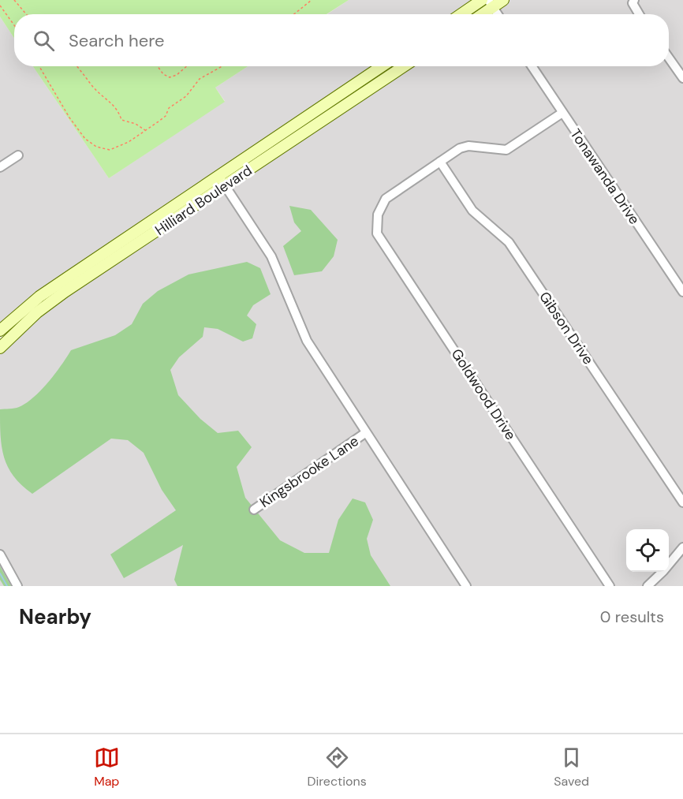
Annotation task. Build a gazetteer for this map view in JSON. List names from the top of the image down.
{
  "streets": {
    "main road": ["Hilliard Boulevard"],
    "street": [
      "Tonawanda Drive",
      "Gibson Drive",
      "Goldwood Drive",
      "Kingsbrooke Lane"
    ]
  },
  "crossings": [
    ["Gibson Drive", "Goldwood Drive"]
  ],
  "page": {
    "search": "Search here",
    "heading": ["Nearby", "0 results"],
    "nav": ["Map", "Directions", "Saved"]
  }
}
